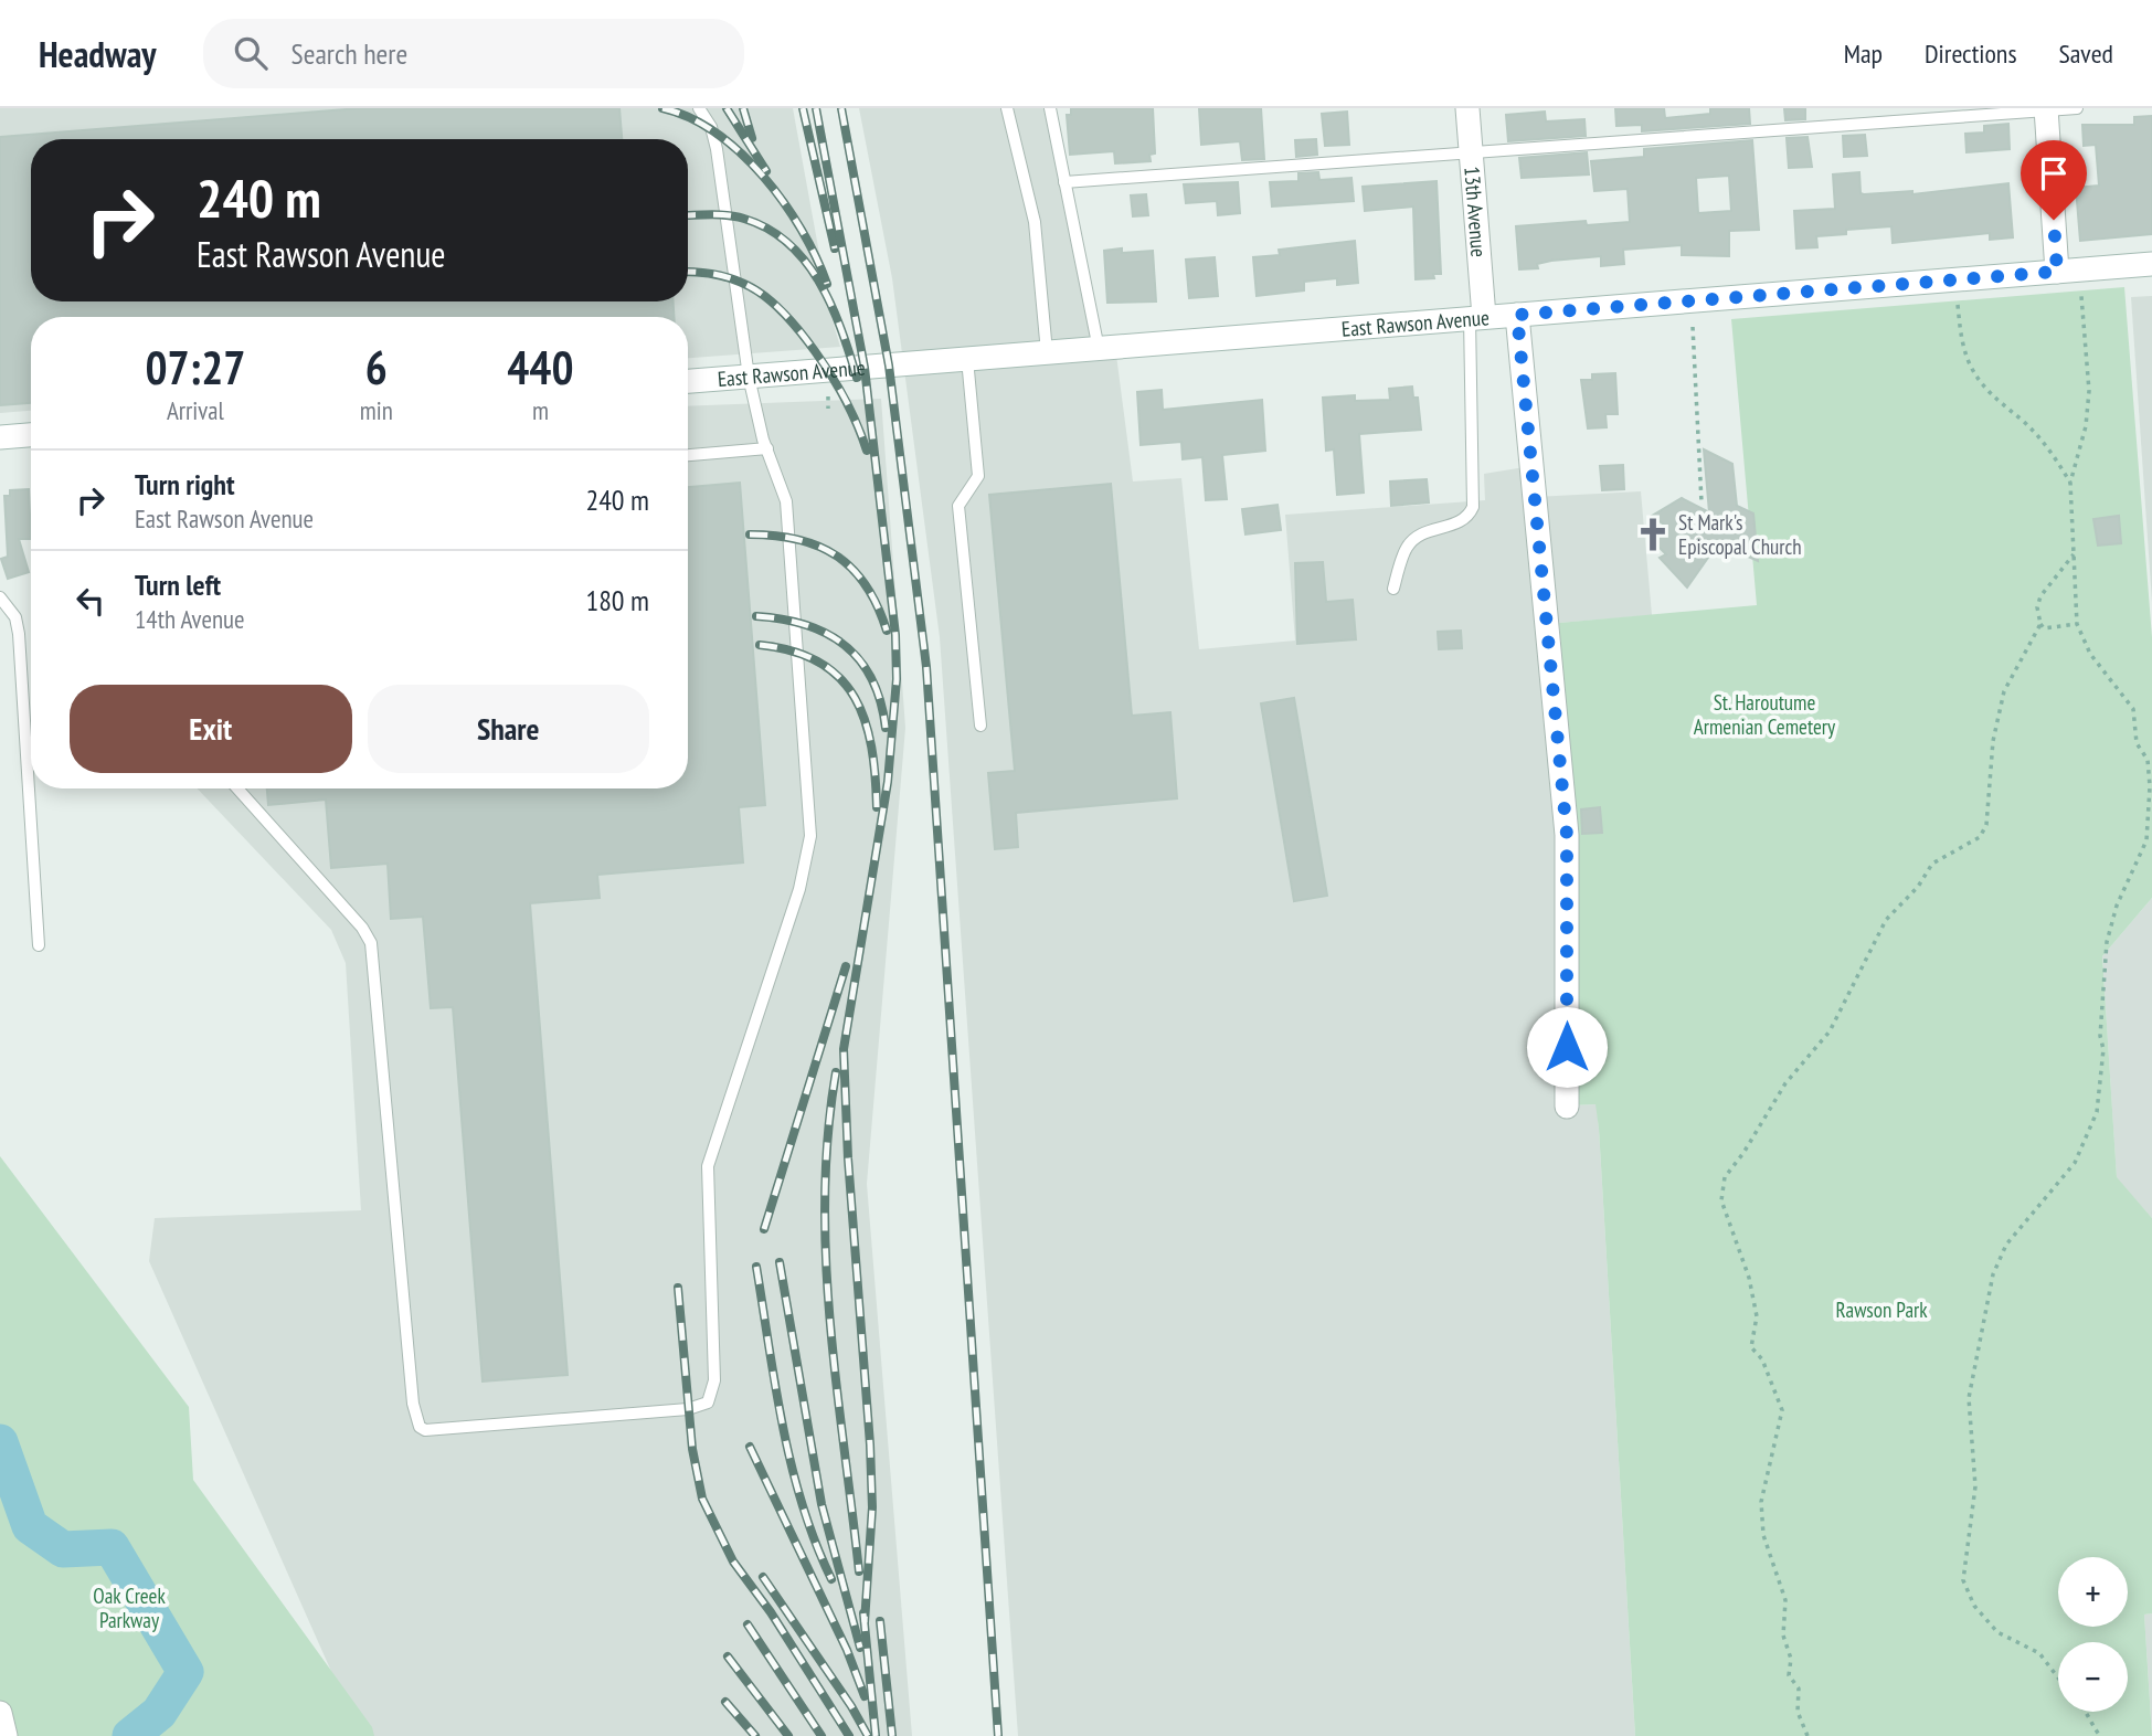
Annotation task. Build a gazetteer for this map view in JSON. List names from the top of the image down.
{
  "streets": {
    "main road": ["13th Avenue", "East Rawson Avenue"]
  },
  "crossings": [
    ["13th Avenue", "East Rawson Avenue"]
  ],
  "parks": ["St. Haroutume Armenian Cemetery", "Rawson Park", "Oak Creek Parkway"],
  "places": {
    "church": ["St Mark's Episcopal Church"]
  },
  "page": {
    "header": "Headway",
    "search": "Search here",
    "nav": ["Map", "Directions", "Saved"],
    "turn": ["240 m", "East Rawson Avenue"],
    "eta": [
      "07:27",
      "Arrival",
      "6",
      "min",
      "440",
      "m"
    ],
    "list": [
      {
        "name": "Turn right",
        "note": "East Rawson Avenue",
        "value": "240 m"
      },
      {
        "name": "Turn left",
        "note": "14th Avenue",
        "value": "180 m"
      }
    ],
    "buttons": ["Exit", "Share"],
    "map_buttons": ["+", "−"]
  }
}
